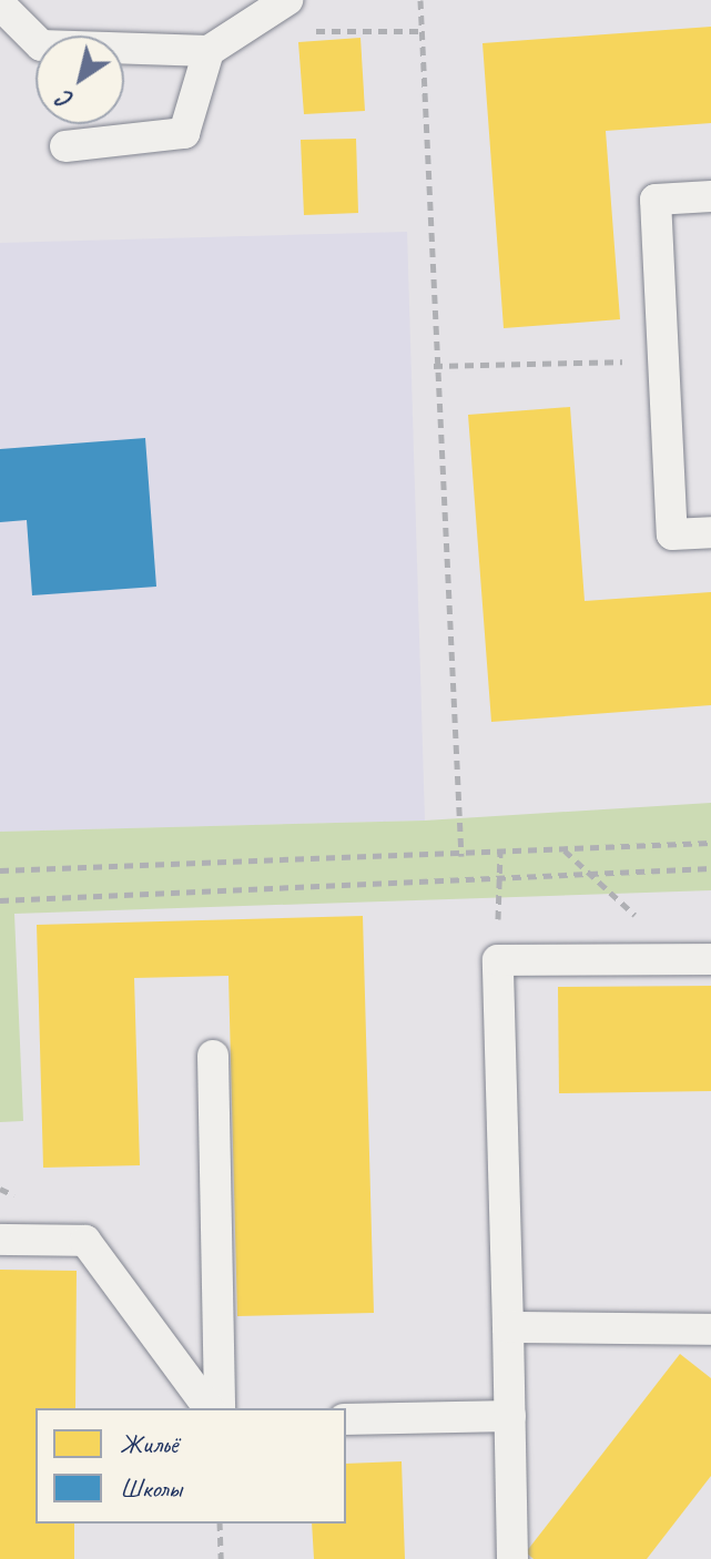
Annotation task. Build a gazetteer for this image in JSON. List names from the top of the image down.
{
  "legend": ["Жильё", "Школы"],
  "north": "bottom left"
}
